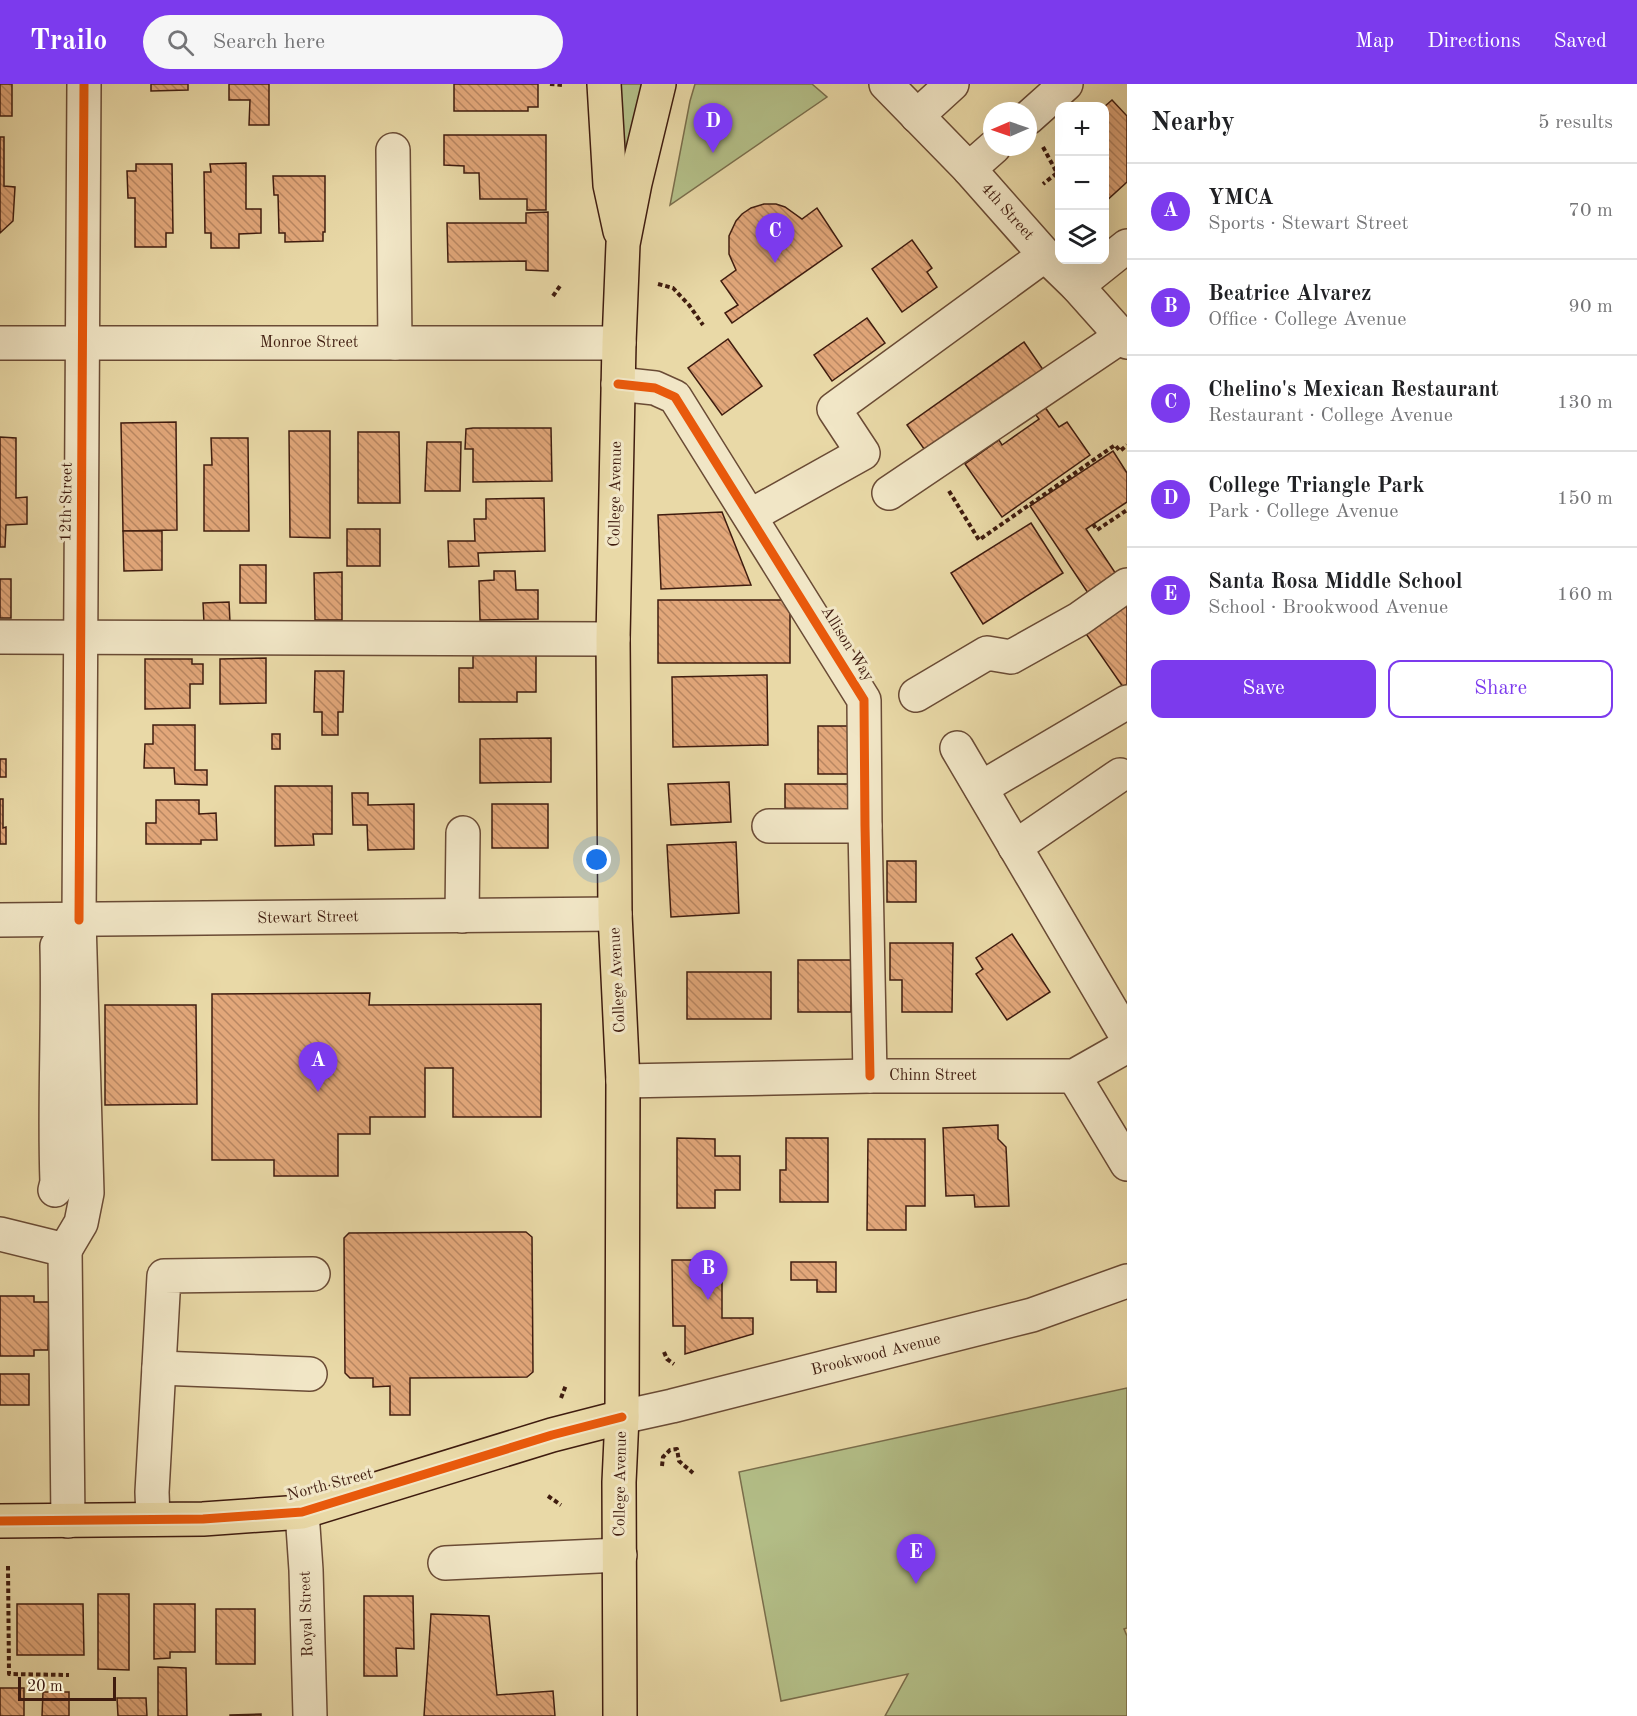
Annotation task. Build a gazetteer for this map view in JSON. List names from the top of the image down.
{
  "streets": {
    "main road": ["College Avenue", "North Street"],
    "street": [
      "4th Street",
      "Monroe Street",
      "12th Street",
      "Allison Way",
      "Stewart Street",
      "Chinn Street",
      "Brookwood Avenue",
      "Royal Street"
    ]
  },
  "crossings": [
    ["Monroe Street", "College Avenue"],
    ["Monroe Street", "12th Street"],
    ["College Avenue", "Allison Way"],
    ["College Avenue", "Stewart Street"],
    ["College Avenue", "Chinn Street"],
    ["College Avenue", "Brookwood Avenue"],
    ["College Avenue", "North Street"],
    ["12th Street", "Stewart Street"],
    ["Allison Way", "Chinn Street"],
    ["Brookwood Avenue", "North Street"],
    ["North Street", "Royal Street"]
  ],
  "scale_bar": "20 m",
  "north": "left",
  "page": {
    "header": "Trailo",
    "search": "Search here",
    "nav": ["Map", "Directions", "Saved"],
    "heading": ["Nearby", "5 results"],
    "map_buttons": ["+", "−"],
    "pins": [
      "D",
      "C",
      "A",
      "B",
      "E"
    ],
    "list": [
      {
        "mark": "A",
        "name": "YMCA",
        "note": "Sports · Stewart Street",
        "value": "70 m"
      },
      {
        "mark": "B",
        "name": "Beatrice Alvarez",
        "note": "Office · College Avenue",
        "value": "90 m"
      },
      {
        "mark": "C",
        "name": "Chelino's Mexican Restaurant",
        "note": "Restaurant · College Avenue",
        "value": "130 m"
      },
      {
        "mark": "D",
        "name": "College Triangle Park",
        "note": "Park · College Avenue",
        "value": "150 m"
      },
      {
        "mark": "E",
        "name": "Santa Rosa Middle School",
        "note": "School · Brookwood Avenue",
        "value": "160 m"
      }
    ],
    "buttons": ["Save", "Share"],
    "scale": "20 m"
  }
}
